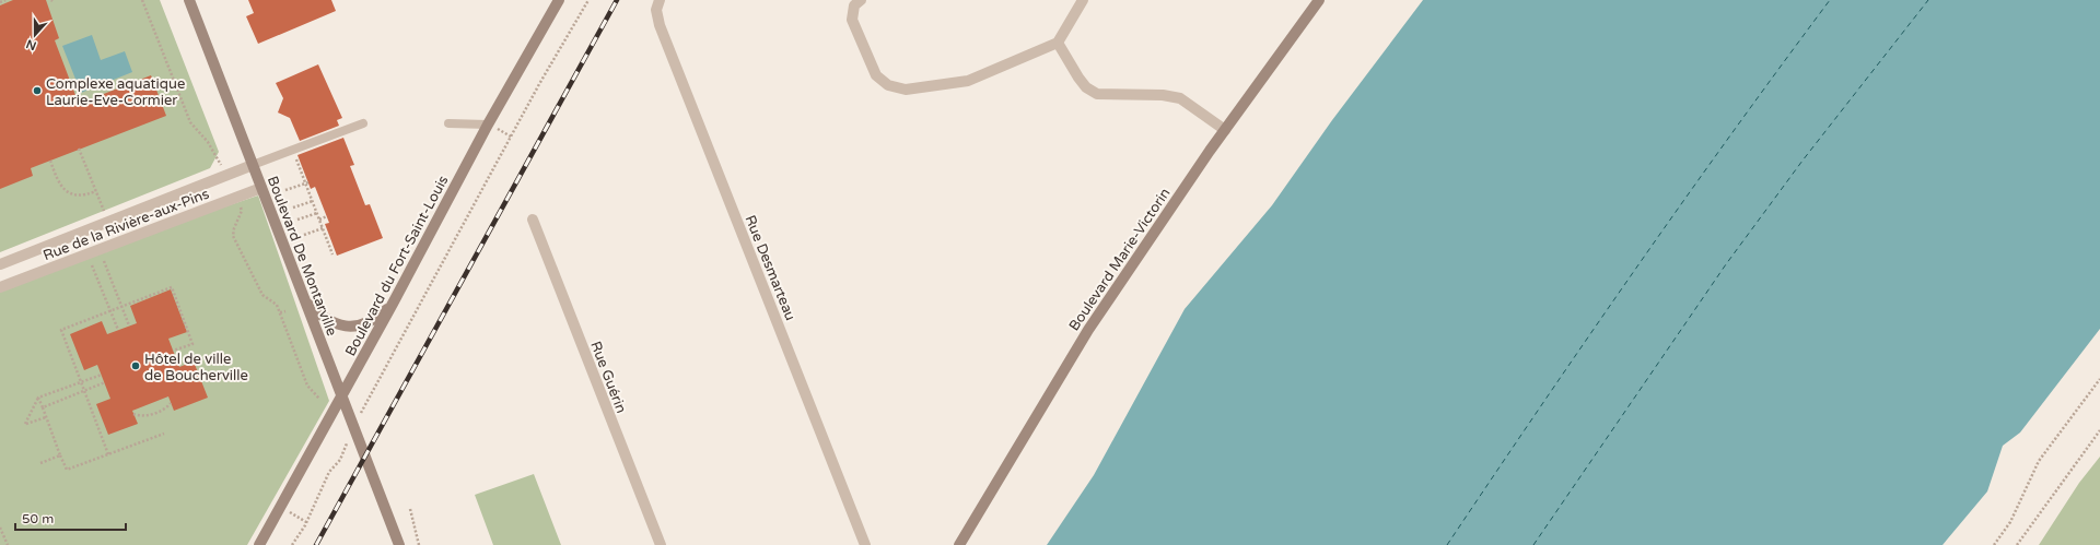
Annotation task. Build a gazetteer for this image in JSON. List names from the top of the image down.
{
  "streets": {
    "street": [
      "Rue de la Rivière-aux-Pins",
      "Boulevard De Montarville",
      "Boulevard Marie-Victorin",
      "Boulevard du Fort-Saint-Louis",
      "Rue Desmarteau",
      "Rue Guérin"
    ]
  },
  "crossings": [
    ["Rue de la Rivière-aux-Pins", "Boulevard De Montarville"],
    ["Boulevard De Montarville", "Boulevard du Fort-Saint-Louis"]
  ],
  "places": ["Complexe aquatique Laurie-Eve-Cormier", "Hôtel de ville de Boucherville"],
  "scale_bar": "50 m",
  "north": "bottom"
}
